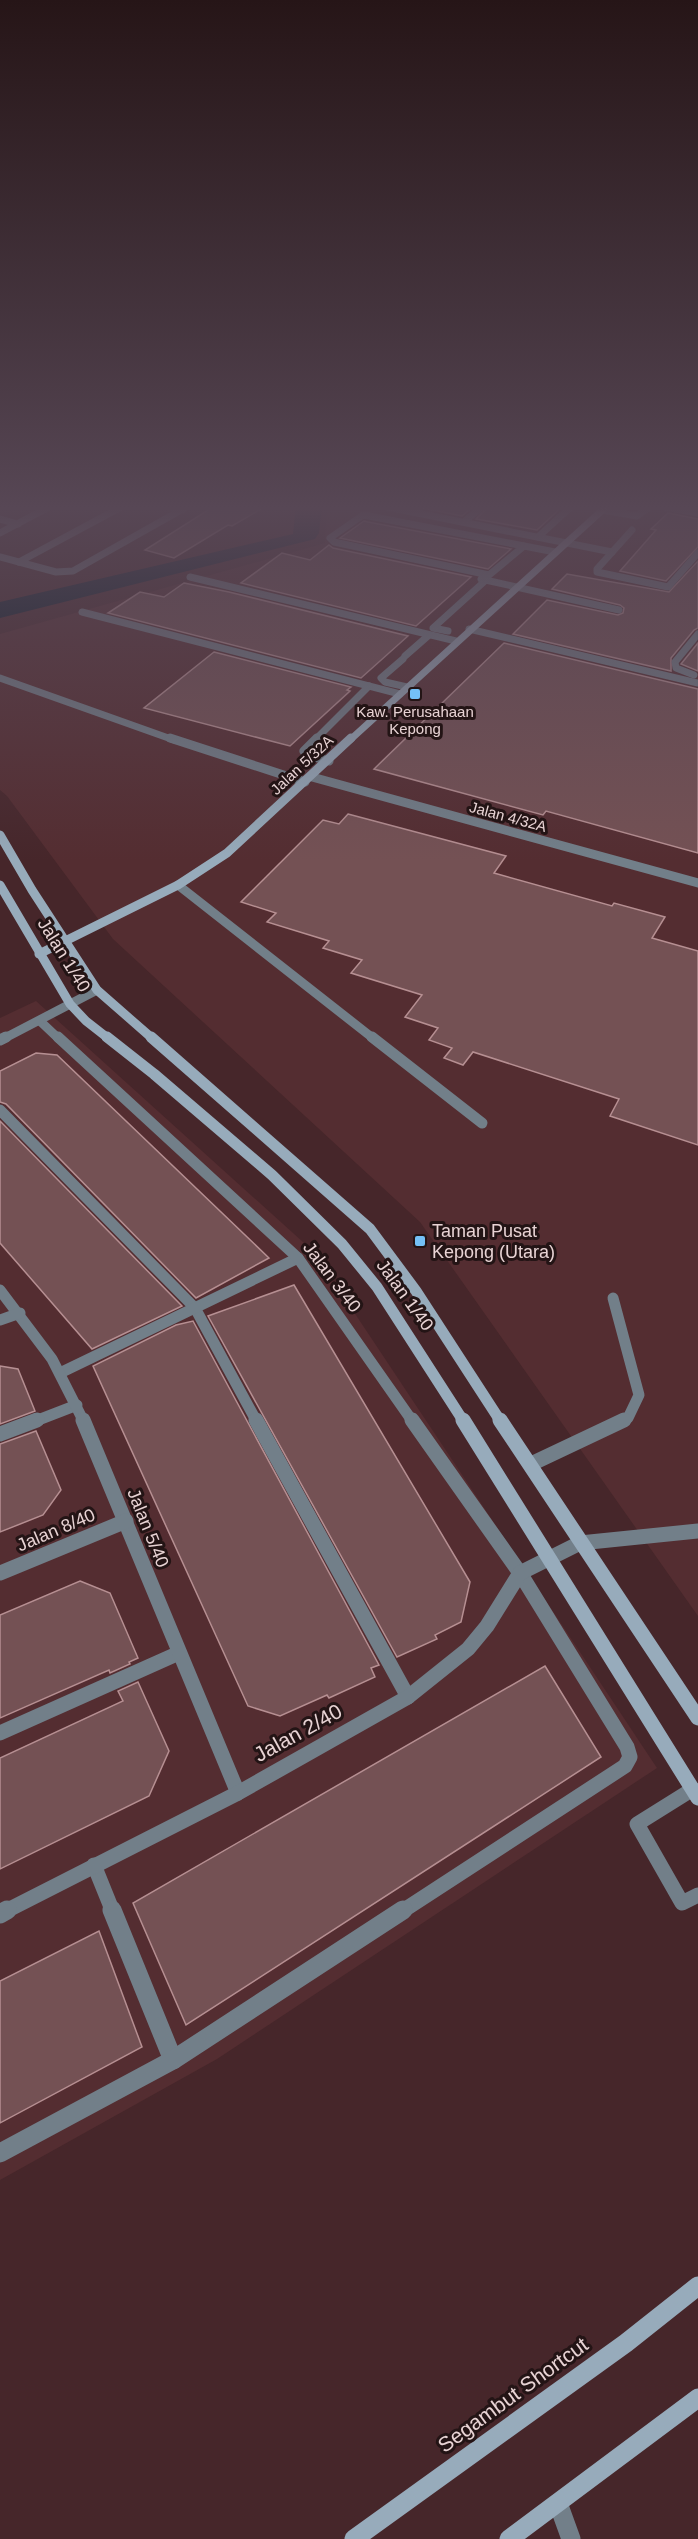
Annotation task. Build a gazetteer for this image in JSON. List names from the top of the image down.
{
  "streets": {
    "main road": ["Jalan 5/32A", "Jalan 1/40", "Segambut Shortcut"],
    "street": [
      "Jalan 4/32A",
      "Jalan 3/40",
      "Jalan 5/40",
      "Jalan 8/40",
      "Jalan 2/40"
    ]
  },
  "crossings": [
    ["Jalan 5/32A", "Jalan 4/32A"],
    ["Jalan 5/32A", "Jalan 1/40"],
    ["Jalan 3/40", "Jalan 2/40"],
    ["Jalan 5/40", "Jalan 8/40"],
    ["Jalan 5/40", "Jalan 2/40"]
  ],
  "places": {
    "transit": ["Kaw. Perusahaan Kepong", "Taman Pusat Kepong (Utara)"]
  }
}
